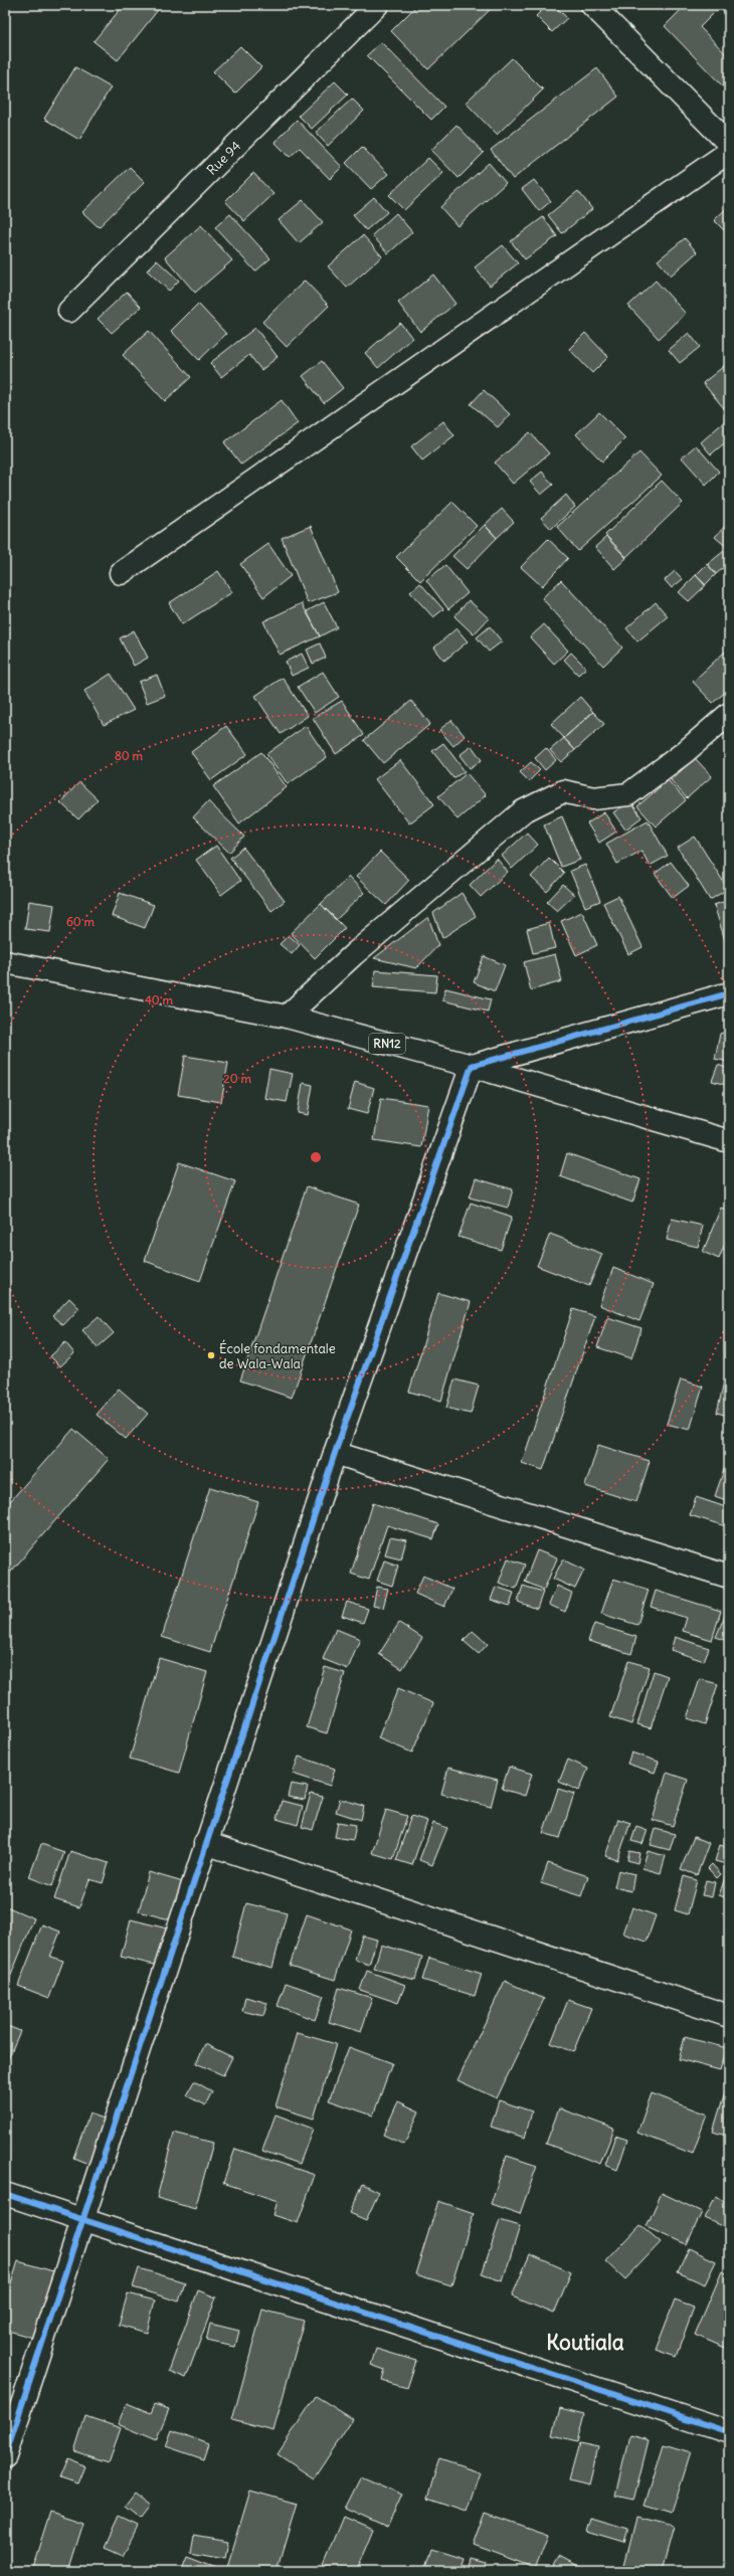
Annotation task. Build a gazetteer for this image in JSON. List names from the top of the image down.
{
  "streets": {
    "street": ["Rue 94", "RN12"]
  },
  "districts": ["Koutiala"],
  "places": ["École fondamentale de Wala-Wala"],
  "rings": [
    "80 m",
    "60 m",
    "40 m",
    "20 m"
  ]
}
